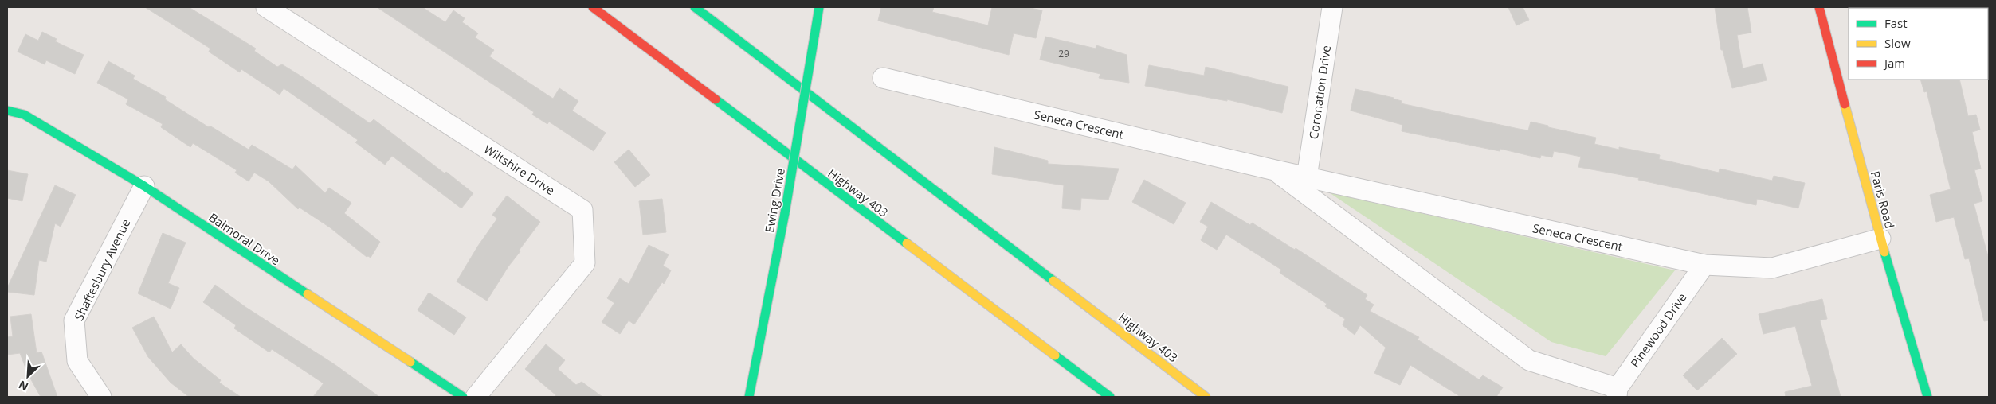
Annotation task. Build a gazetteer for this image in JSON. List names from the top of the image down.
{
  "streets": {
    "main road": [
      "Highway 403",
      "Paris Road",
      "Ewing Drive",
      "Balmoral Drive"
    ],
    "street": [
      "Coronation Drive",
      "Seneca Crescent",
      "Wiltshire Drive",
      "Shaftesbury Avenue",
      "Pinewood Drive"
    ]
  },
  "crossings": [
    ["Coronation Drive", "Seneca Crescent"],
    ["Seneca Crescent", "Paris Road"],
    ["Seneca Crescent", "Pinewood Drive"],
    ["Balmoral Drive", "Shaftesbury Avenue"]
  ],
  "house_numbers": ["29"],
  "legend": ["Fast", "Slow", "Jam"],
  "north": "bottom left"
}
